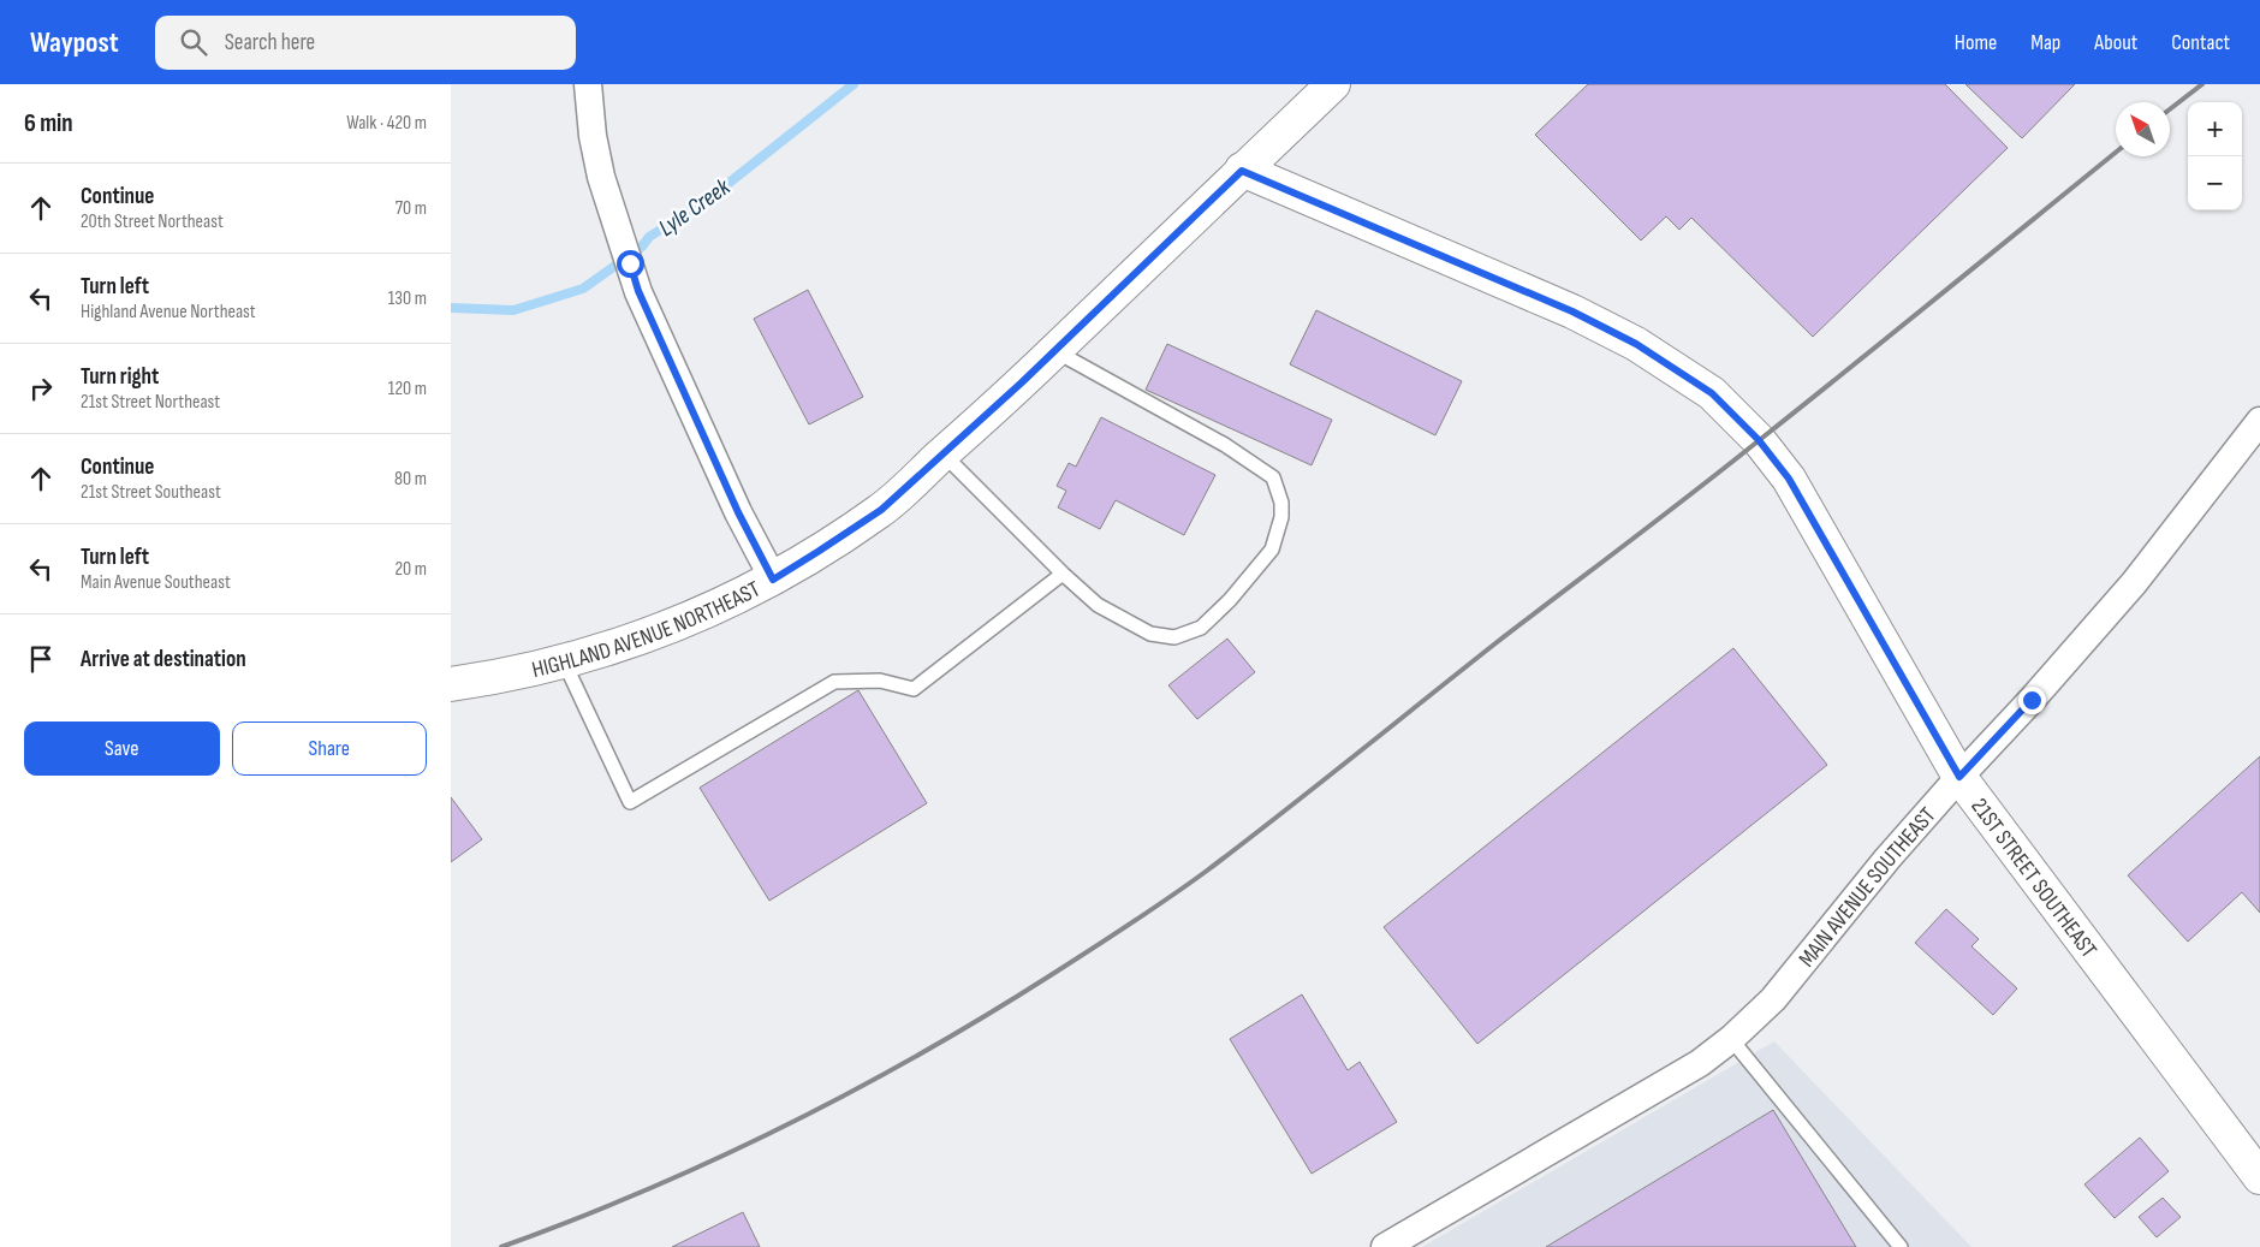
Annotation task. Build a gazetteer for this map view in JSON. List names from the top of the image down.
{
  "streets": {
    "street": ["HIGHLAND AVENUE NORTHEAST", "21ST STREET SOUTHEAST", "MAIN AVENUE SOUTHEAST"]
  },
  "crossings": [
    ["HIGHLAND AVENUE NORTHEAST", "21ST STREET SOUTHEAST"],
    ["21ST STREET SOUTHEAST", "MAIN AVENUE SOUTHEAST"]
  ],
  "water": ["Lyle Creek"],
  "north": "top left",
  "page": {
    "header": "Waypost",
    "search": "Search here",
    "nav": [
      "Home",
      "Map",
      "About",
      "Contact"
    ],
    "heading": ["6 min", "Walk · 420 m"],
    "map_buttons": ["+", "−"],
    "list": [
      ["Continue", "20th Street Northeast", "70 m"],
      ["Turn left", "Highland Avenue Northeast", "130 m"],
      ["Turn right", "21st Street Northeast", "120 m"],
      ["Continue", "21st Street Southeast", "80 m"],
      ["Turn left", "Main Avenue Southeast", "20 m"],
      "Arrive at destination"
    ],
    "buttons": ["Save", "Share"]
  }
}
